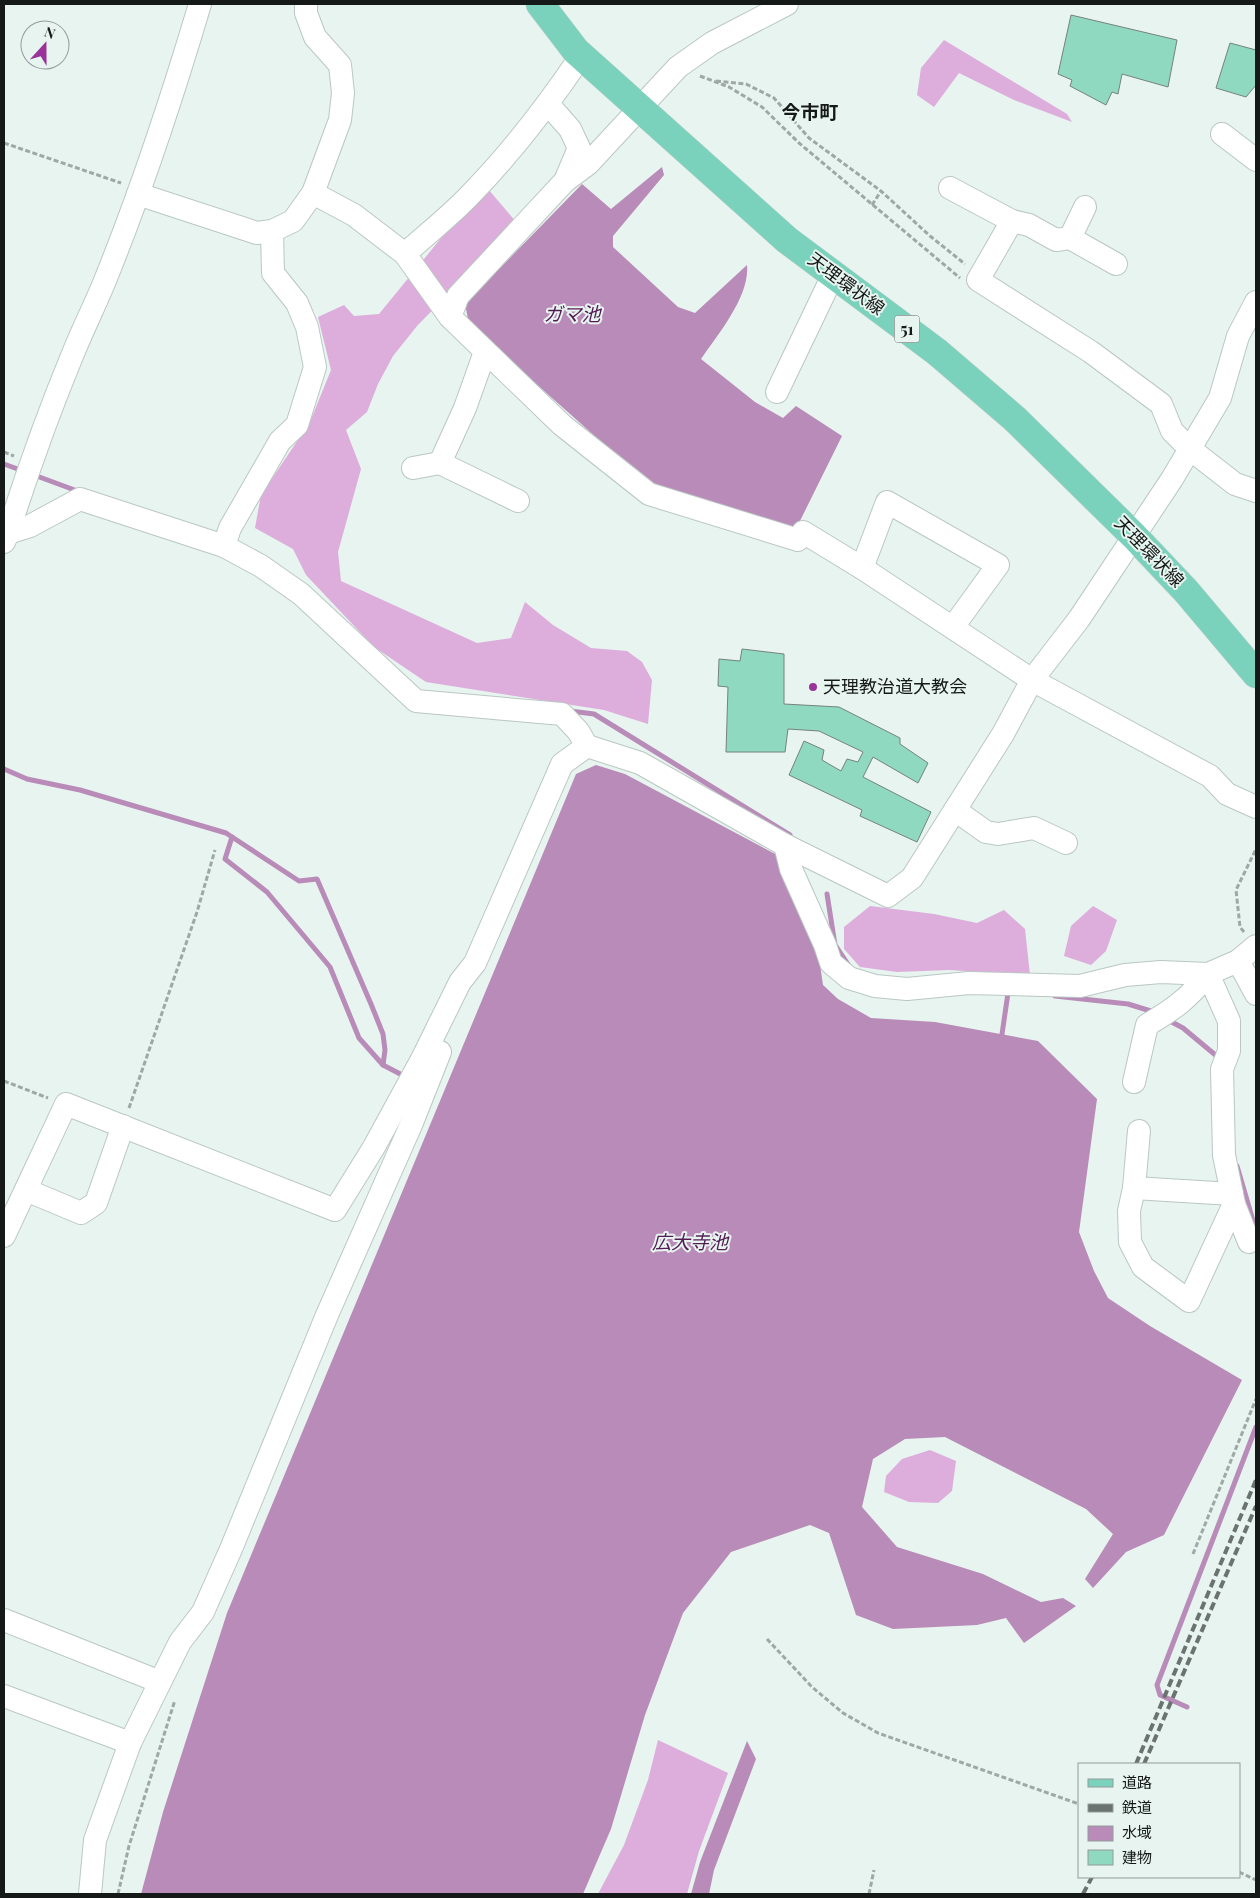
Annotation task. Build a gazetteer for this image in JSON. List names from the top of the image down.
{
  "streets": {
    "main road": ["天理環状線", "51"]
  },
  "districts": ["今市町"],
  "water": ["ガマ池", "広大寺池"],
  "places": ["天理教治道大教会"],
  "legend": [
    "道路",
    "鉄道",
    "水域",
    "建物"
  ],
  "north": "top"
}
